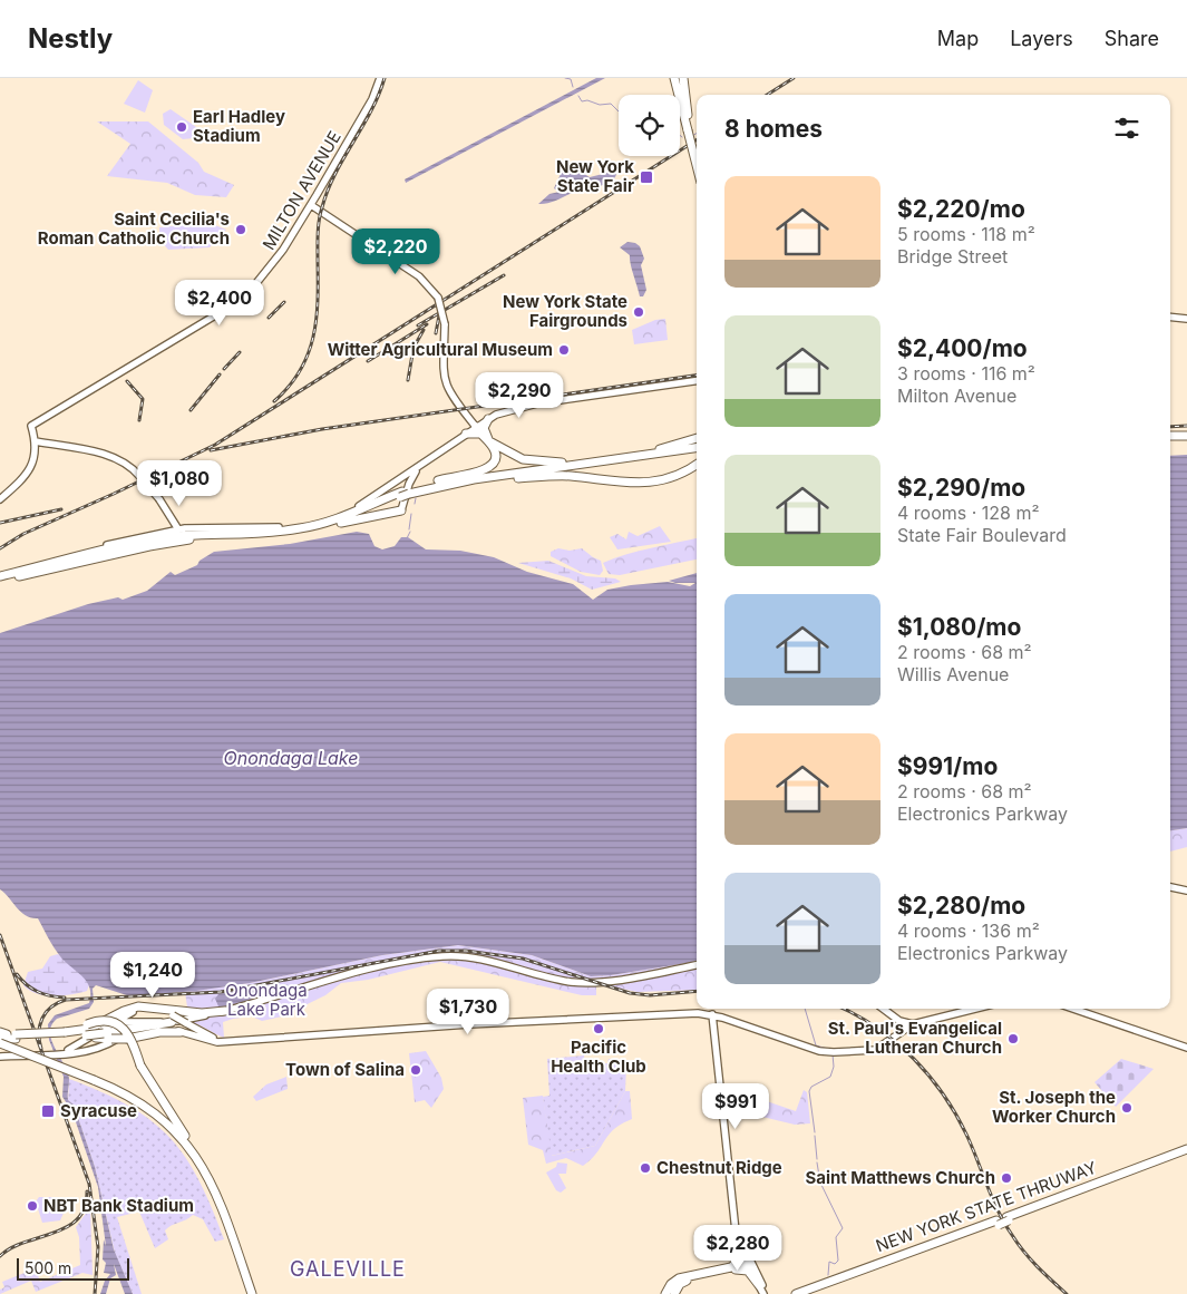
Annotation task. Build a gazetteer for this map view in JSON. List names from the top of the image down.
{
  "streets": {
    "highway": ["NEW YORK STATE THRUWAY"],
    "main road": ["MILTON AVENUE"]
  },
  "districts": ["GALEVILLE"],
  "water": ["Onondaga Lake"],
  "parks": ["Onondaga Lake Park"],
  "places": {
    "other": [
      "Earl Hadley Stadium",
      "Saint Cecilia's Roman Catholic Church",
      "New York State Fairgrounds",
      "Witter Agricultural Museum",
      "Pacific Health Club",
      "St. Paul's Evangelical Lutheran Church",
      "Town of Salina",
      "St. Joseph the Worker Church",
      "Chestnut Ridge",
      "Saint Matthews Church",
      "NBT Bank Stadium"
    ],
    "transit": ["New York State Fair", "Syracuse"]
  },
  "scale_bar": "500 m",
  "page": {
    "header": "Nestly",
    "nav": ["Map", "Layers", "Share"],
    "heading": "8 homes",
    "list": [
      {
        "name": "$2,220/mo",
        "note": "5 rooms · 118 m² · Bridge Street"
      },
      {
        "name": "$2,400/mo",
        "note": "3 rooms · 116 m² · Milton Avenue"
      },
      {
        "name": "$2,290/mo",
        "note": "4 rooms · 128 m² · State Fair Boulevard"
      },
      {
        "name": "$1,080/mo",
        "note": "2 rooms · 68 m² · Willis Avenue"
      },
      {
        "name": "$991/mo",
        "note": "2 rooms · 68 m² · Electronics Parkway"
      },
      {
        "name": "$2,280/mo",
        "note": "4 rooms · 136 m² · Electronics Parkway"
      }
    ],
    "price": [
      "$2,220",
      "$2,400",
      "$2,290",
      "$1,080",
      "$1,240",
      "$1,730",
      "$991",
      "$2,280"
    ],
    "scale": "500 m"
  }
}
